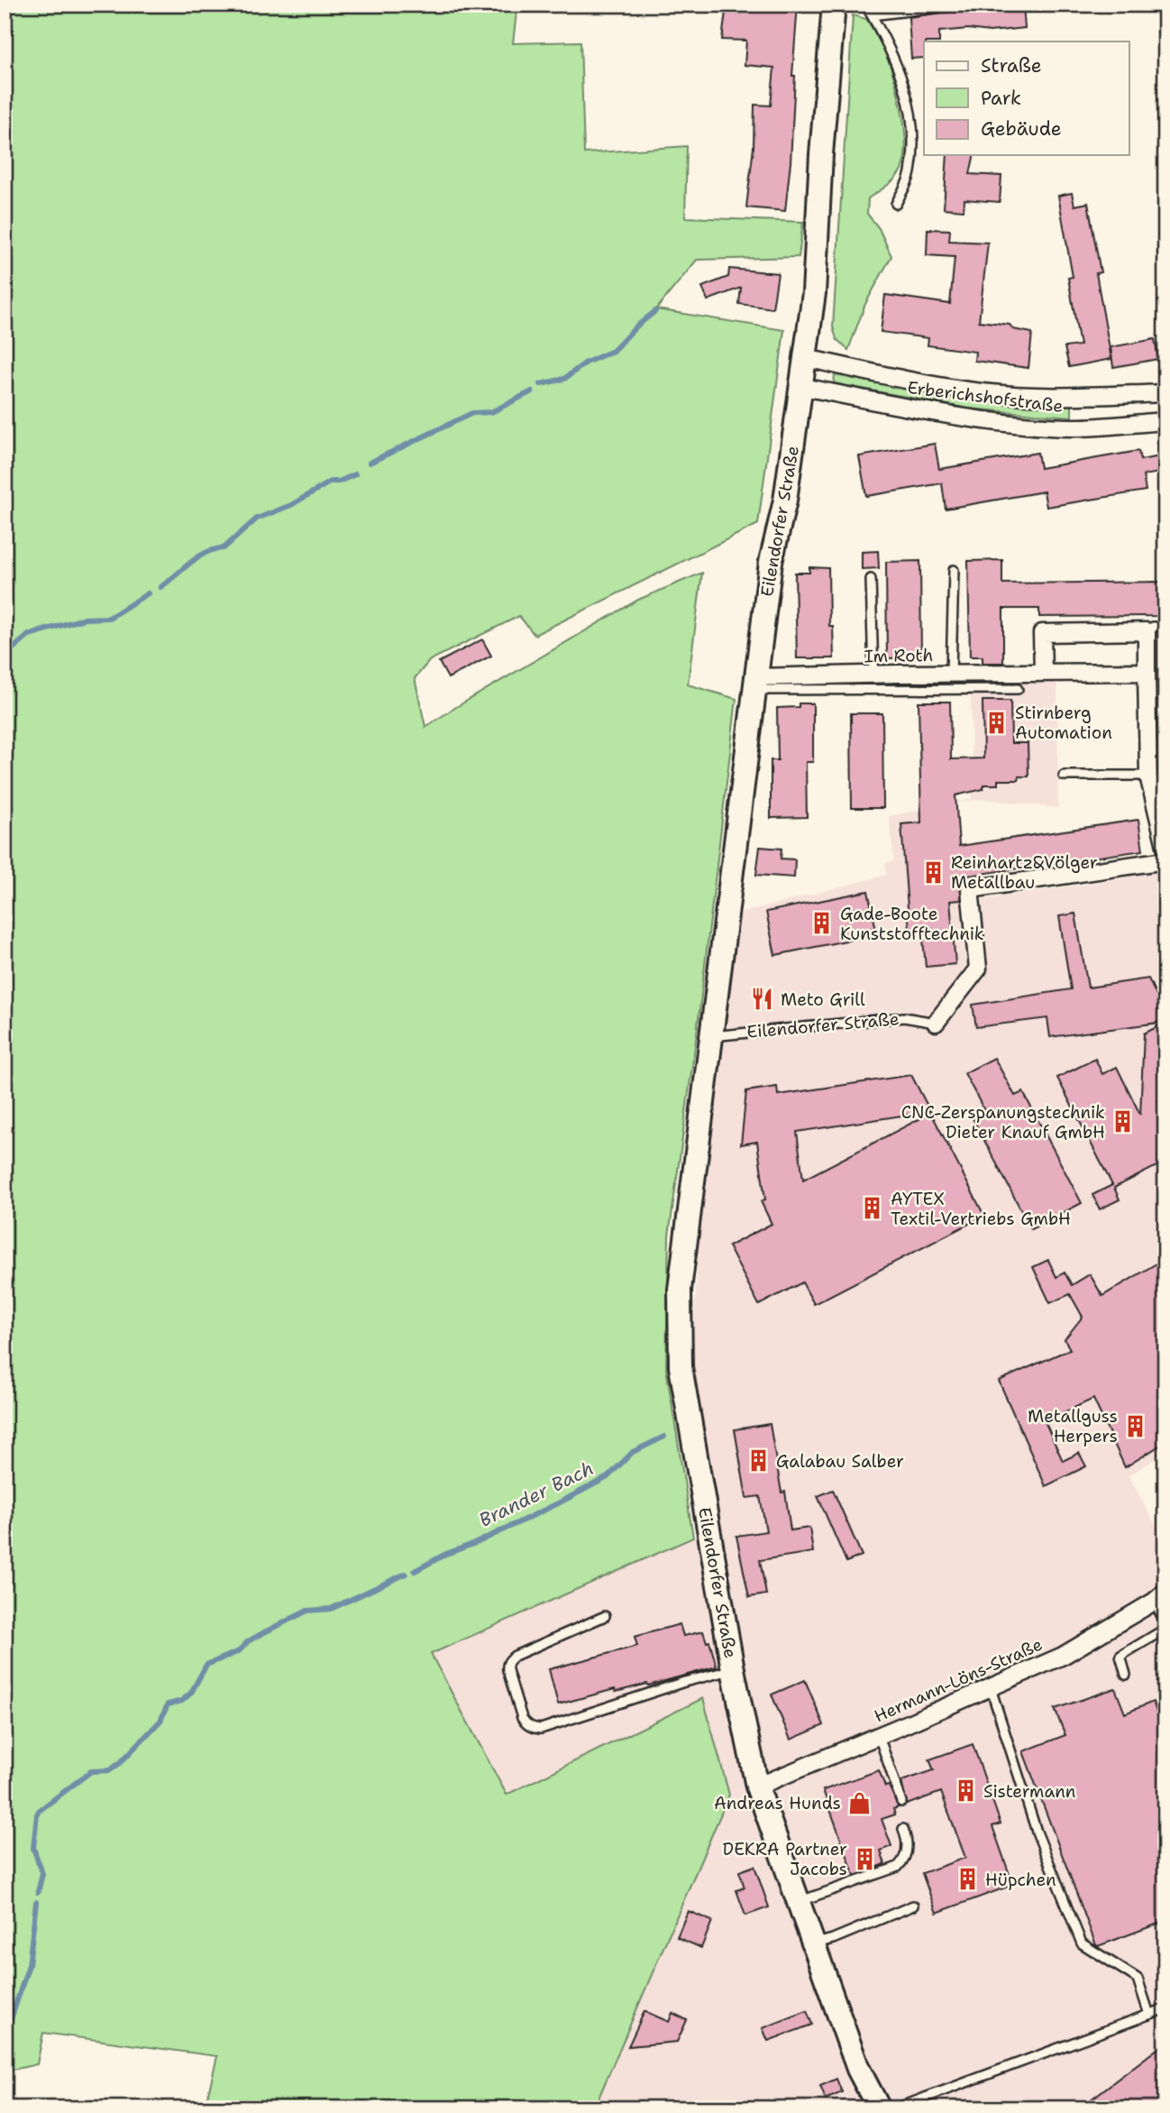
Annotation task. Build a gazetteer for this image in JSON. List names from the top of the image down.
{
  "streets": {
    "street": [
      "Erberichshofstraße",
      "Eilendorfer Straße",
      "Im Roth",
      "Hermann-Löns-Straße"
    ]
  },
  "crossings": [
    ["Erberichshofstraße", "Eilendorfer Straße"],
    ["Eilendorfer Straße", "Im Roth"],
    ["Eilendorfer Straße", "Hermann-Löns-Straße"]
  ],
  "water": ["Brander Bach"],
  "places": {
    "building": [
      "Stirnberg Automation",
      "Reinhartz&Völger Metallbau",
      "Gade-Boote Kunststofftechnik",
      "CNC-Zerspanungstechnik Dieter Knauf GmbH",
      "AYTEX Textil-Vertriebs GmbH",
      "Metallguss Herpers",
      "Galabau Salber",
      "Sistermann",
      "DEKRA Partner Jacobs",
      "Hüpchen"
    ],
    "restaurant": ["Meto Grill"],
    "shop": ["Andreas Hunds"]
  },
  "legend": ["Straße", "Park", "Gebäude"]
}
